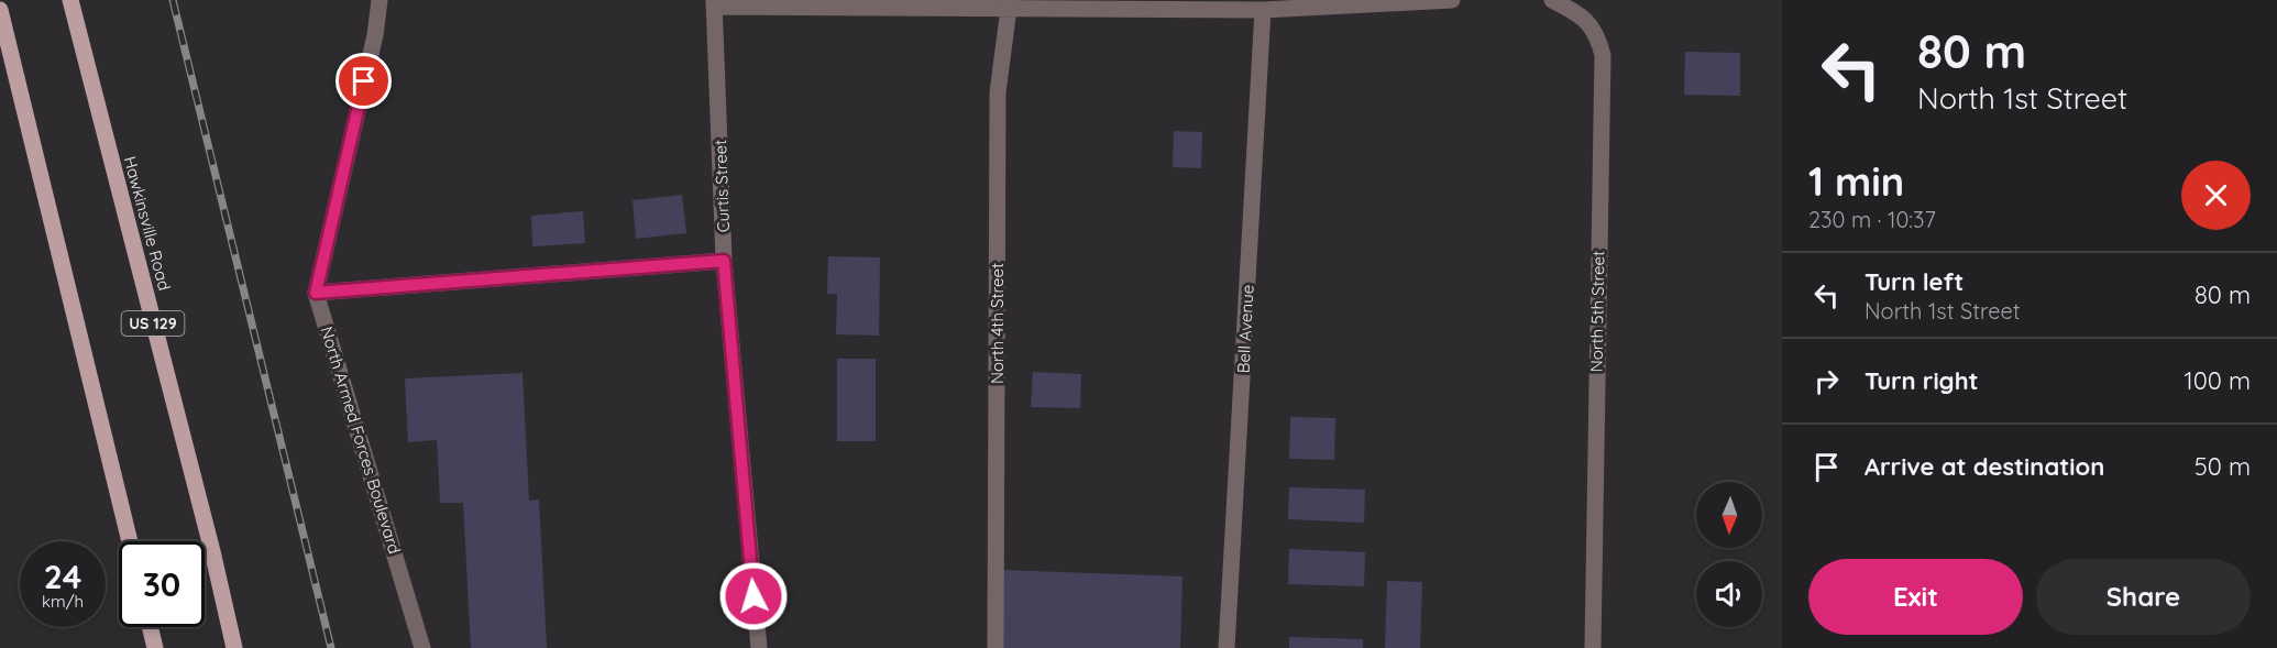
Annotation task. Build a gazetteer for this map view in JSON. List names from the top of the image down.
{
  "streets": {
    "main road": ["Hawkinsville Road", "US 129"],
    "street": [
      "Curtis Street",
      "North 5th Street",
      "North 4th Street",
      "Bell Avenue",
      "North Armed Forces Boulevard"
    ]
  },
  "north": "bottom",
  "page": {
    "turn": ["80 m", "North 1st Street"],
    "heading": ["1 min", "230 m · 10:37"],
    "list": [
      {
        "name": "Turn left",
        "note": "North 1st Street",
        "value": "80 m"
      },
      {
        "name": "Turn right",
        "value": "100 m"
      },
      {
        "name": "Arrive at destination",
        "value": "50 m"
      }
    ],
    "speed": "24 km/h",
    "limit": "30",
    "buttons": ["Exit", "Share"]
  }
}
